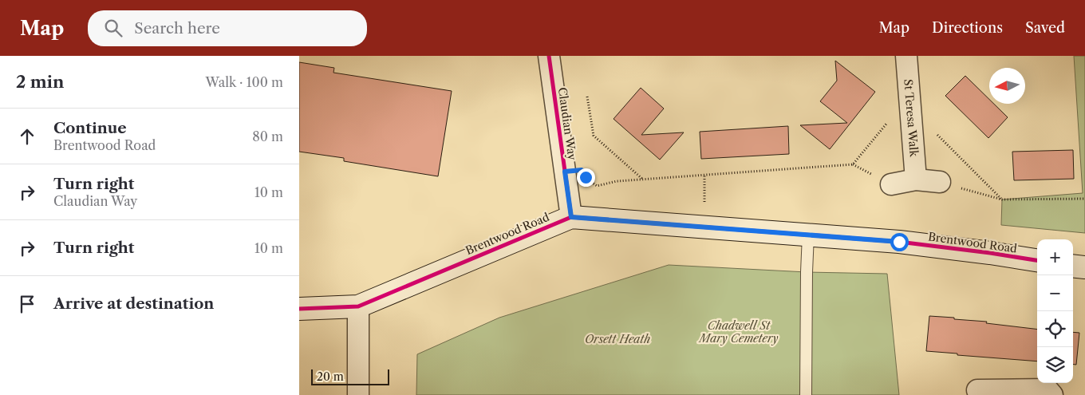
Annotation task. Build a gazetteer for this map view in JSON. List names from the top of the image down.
{
  "streets": {
    "street": ["St Teresa Walk", "Claudian Way", "Brentwood Road"]
  },
  "crossings": [
    ["Claudian Way", "Brentwood Road"]
  ],
  "parks": ["Chadwell St Mary Cemetery", "Orsett Heath"],
  "scale_bar": "20 m",
  "north": "left",
  "page": {
    "header": "Map",
    "search": "Search here",
    "nav": ["Map", "Directions", "Saved"],
    "heading": ["2 min", "Walk · 100 m"],
    "list": [
      ["Continue", "Brentwood Road", "80 m"],
      ["Turn right", "Claudian Way", "10 m"],
      ["Turn right", "10 m"],
      "Arrive at destination"
    ],
    "map_buttons": ["+", "−"],
    "scale": "20 m"
  }
}
